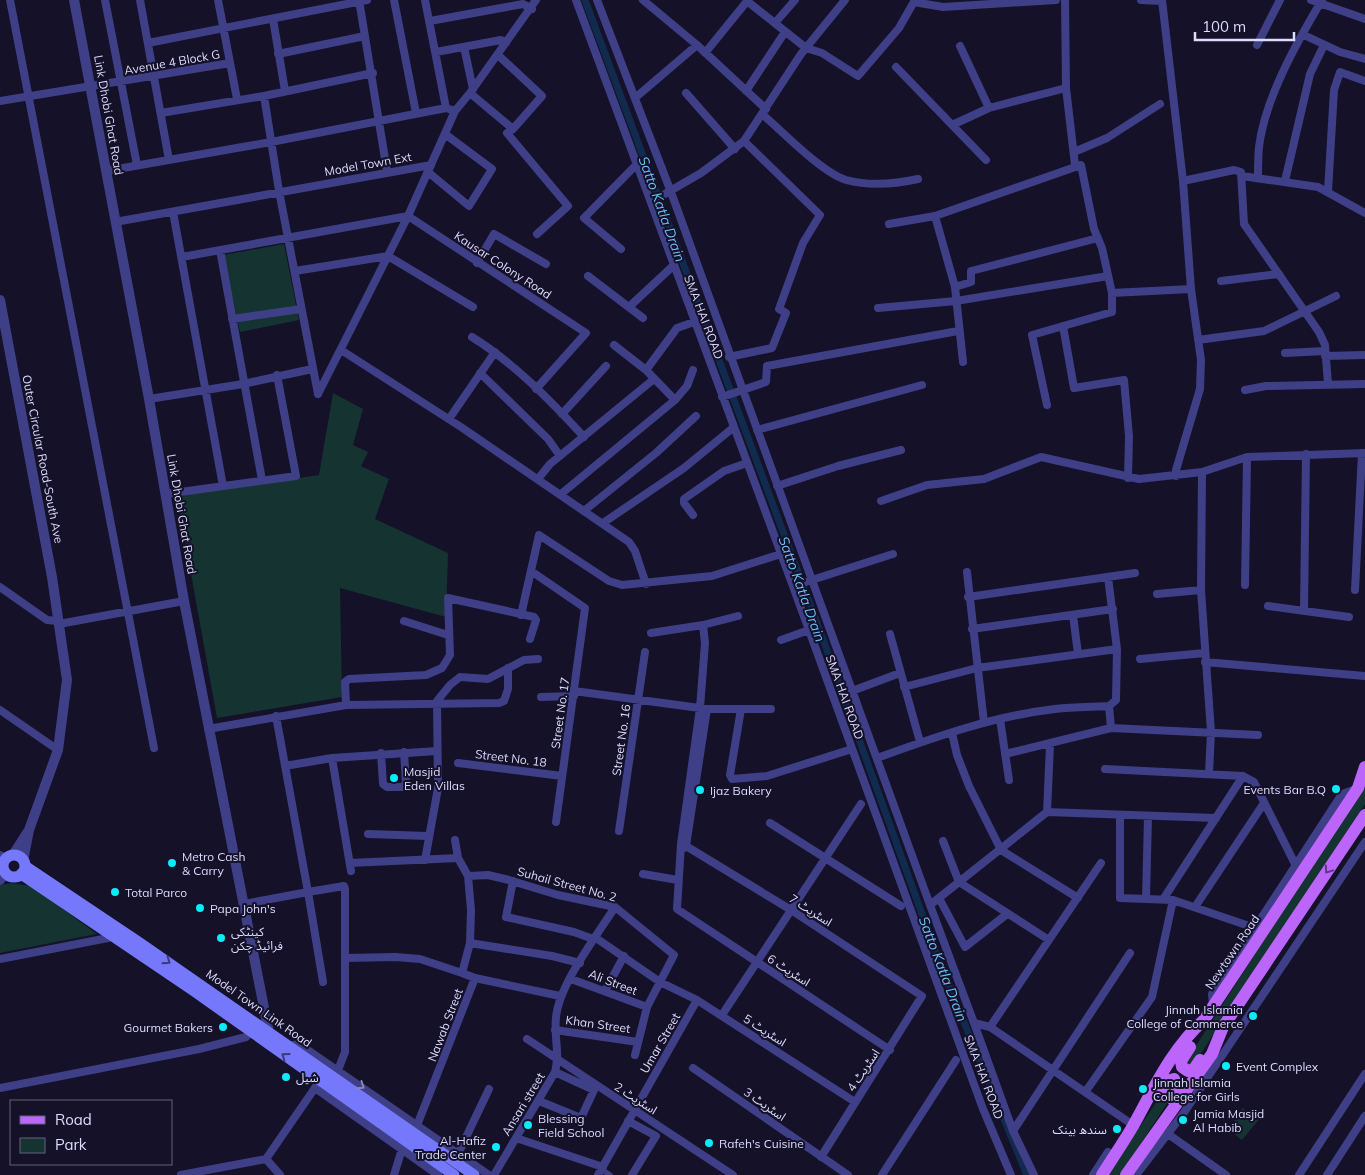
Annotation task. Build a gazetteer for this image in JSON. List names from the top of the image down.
{
  "streets": {
    "main road": ["Newtown Road", "Model Town Link Road"],
    "street": [
      "Avenue 4 Block G",
      "Link Dhobi Ghat Road",
      "Model Town Ext",
      "Kausar Colony Road",
      "SMA HAI ROAD",
      "Outer Circular Road-South Ave",
      "Street No. 17",
      "Street No. 16",
      "Street No. 18",
      "Suhail Street No. 2",
      "اسٹریٹ 7",
      "اسٹریٹ 6",
      "Ali Street",
      "Khan Street",
      "Nawab Street",
      "اسٹریٹ 5",
      "Umar Street",
      "اسٹریٹ 4",
      "اسٹریٹ 2",
      "Ansari street",
      "اسٹریٹ 3"
    ]
  },
  "crossings": [
    ["Avenue 4 Block G", "Link Dhobi Ghat Road"],
    ["Link Dhobi Ghat Road", "Model Town Ext"],
    ["Link Dhobi Ghat Road", "Model Town Link Road"],
    ["Outer Circular Road-South Ave", "Model Town Link Road"],
    ["Street No. 17", "Street No. 18"],
    ["Suhail Street No. 2", "اسٹریٹ 5"],
    ["Suhail Street No. 2", "Ansari street"],
    ["اسٹریٹ 7", "اسٹریٹ 4"],
    ["اسٹریٹ 6", "اسٹریٹ 4"],
    ["Ali Street", "Ansari street"],
    ["Model Town Link Road", "Nawab Street"],
    ["Khan Street", "Ansari street"],
    ["Nawab Street", "Ansari street"],
    ["اسٹریٹ 5", "Umar Street"],
    ["اسٹریٹ 5", "اسٹریٹ 4"],
    ["اسٹریٹ 5", "Ansari street"],
    ["Umar Street", "اسٹریٹ 2"],
    ["اسٹریٹ 4", "اسٹریٹ 3"],
    ["اسٹریٹ 2", "Ansari street"]
  ],
  "water": ["Satto Katla Drain"],
  "places": [
    "Masjid Eden Villas",
    "Events Bar B.Q",
    "Ijaz Bakery",
    "Metro Cash & Carry",
    "Total Parco",
    "Papa John's",
    "کینٹکی فرائیڈ چکن",
    "Jinnah Islamia College of Commerce",
    "Gourmet Bakers",
    "Event Complex",
    "شیل",
    "Jinnah Islamia College for Girls",
    "Jamia Masjid Al Habib",
    "Blessing Field School",
    "سندھ بینک",
    "Rafeh's Cuisine",
    "Al-Hafiz Trade Center"
  ],
  "legend": ["Road", "Park"],
  "scale_bar": "100 m"
}
